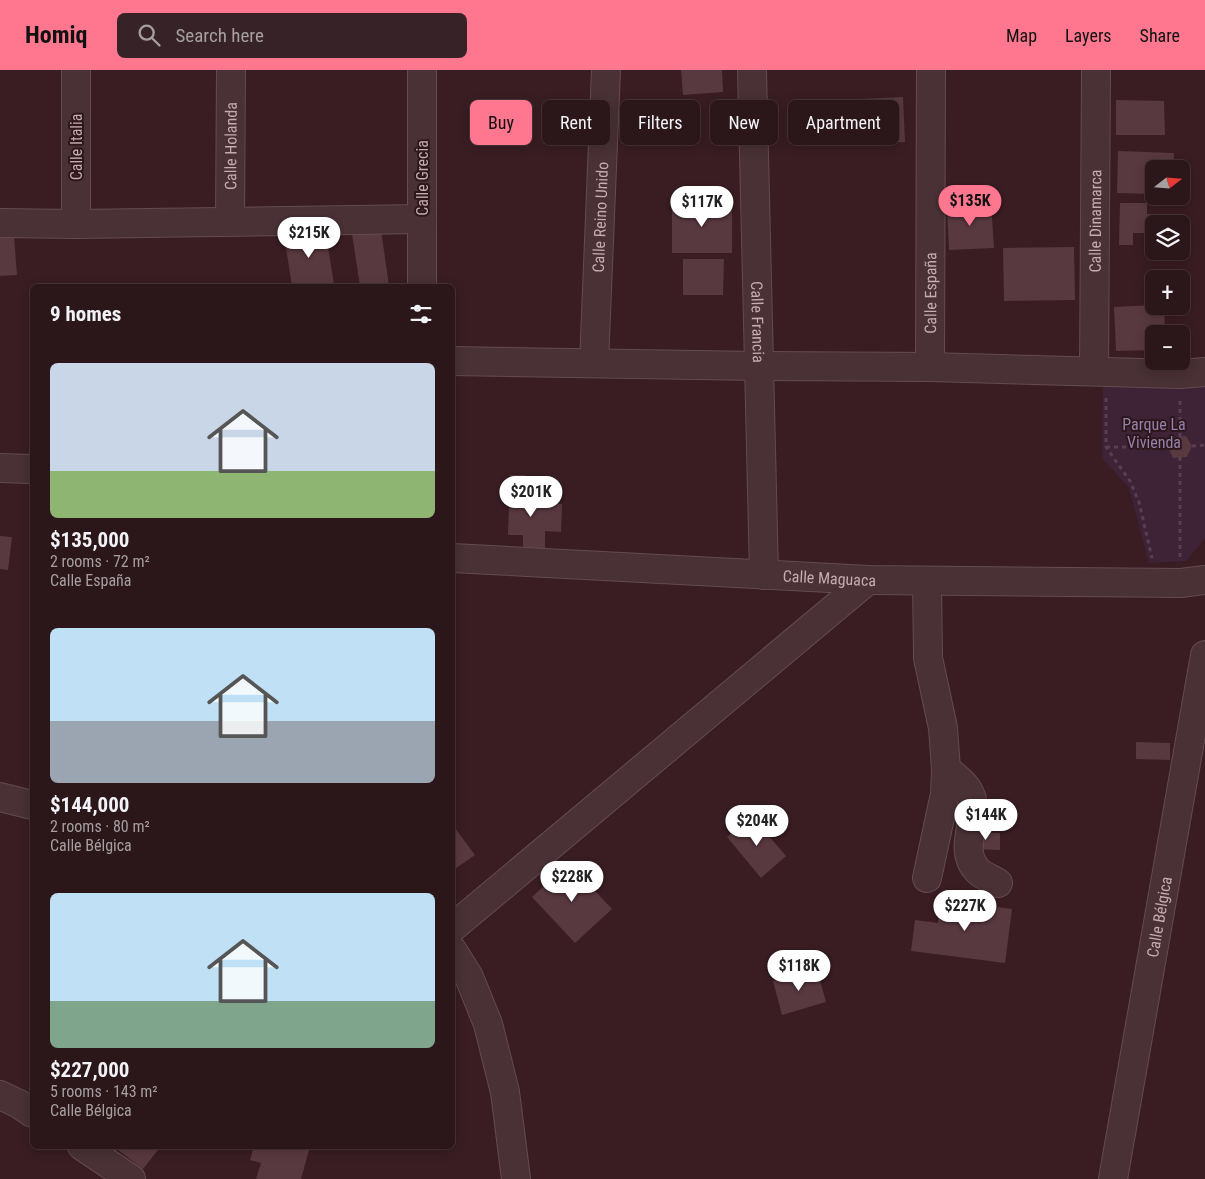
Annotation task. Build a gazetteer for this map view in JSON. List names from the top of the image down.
{
  "streets": {
    "street": [
      "Calle Holanda",
      "Calle Italia",
      "Calle Grecia",
      "Calle Reino Unido",
      "Calle Dinamarca",
      "Calle España",
      "Calle Francia",
      "Calle Maguaca",
      "Calle Bélgica"
    ]
  },
  "crossings": [
    ["Calle Francia", "Calle Maguaca"]
  ],
  "parks": ["Parque La Vivienda"],
  "north": "right",
  "page": {
    "header": "Homiq",
    "search": "Search here",
    "nav": ["Map", "Layers", "Share"],
    "chip": [
      "Buy",
      "Rent",
      "Filters",
      "New",
      "Apartment"
    ],
    "map_buttons": ["+", "−"],
    "price": [
      "$135K",
      "$117K",
      "$215K",
      "$201K",
      "$144K",
      "$204K",
      "$228K",
      "$227K",
      "$118K"
    ],
    "heading": "9 homes",
    "list": [
      {
        "name": "$135,000",
        "note": "2 rooms · 72 m² · Calle España"
      },
      {
        "name": "$144,000",
        "note": "2 rooms · 80 m² · Calle Bélgica"
      },
      {
        "name": "$227,000",
        "note": "5 rooms · 143 m² · Calle Bélgica"
      }
    ]
  }
}
